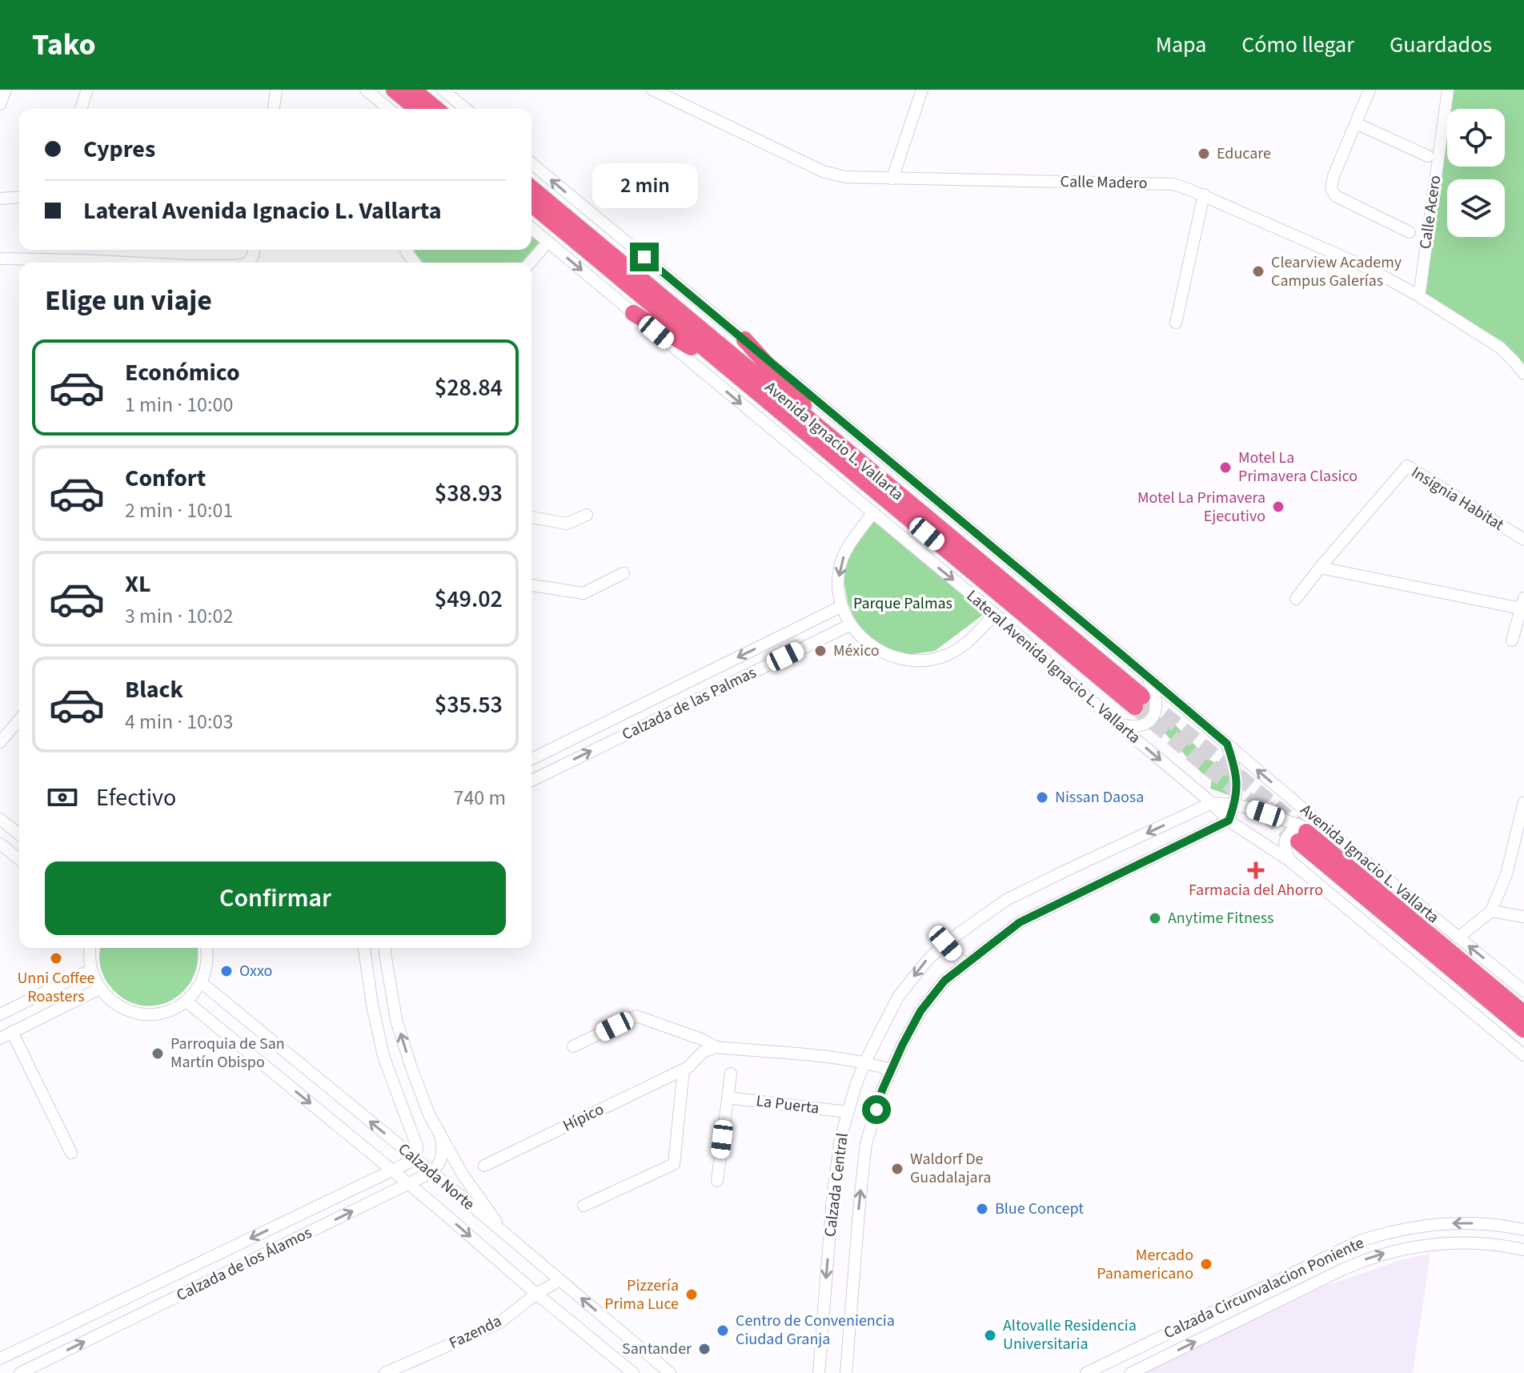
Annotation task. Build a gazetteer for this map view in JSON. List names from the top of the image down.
{
  "streets": {
    "highway": ["Avenida Ignacio L. Vallarta"],
    "street": [
      "Calle Madero",
      "Calle Acero",
      "Insignia Habitat",
      "Lateral Avenida Ignacio L. Vallarta",
      "Calzada de las Palmas",
      "La Puerta",
      "Hípico",
      "Calzada Norte",
      "Calzada Central",
      "Calzada de los Álamos",
      "Calzada Circunvalacion Poniente",
      "Fazenda"
    ]
  },
  "crossings": [
    ["Calle Madero", "Calle Acero"],
    ["Lateral Avenida Ignacio L. Vallarta", "Calzada Central"],
    ["La Puerta", "Calzada Central"],
    ["Calzada Norte", "Calzada de los Álamos"],
    ["Calzada Norte", "Fazenda"]
  ],
  "parks": ["Parque Palmas"],
  "places": {
    "other": [
      "Educare",
      "Clearview Academy Campus Galerías",
      "Motel La Primavera Clasico",
      "Motel La Primavera Ejecutivo",
      "México",
      "Nissan Daosa",
      "Anytime Fitness",
      "Unni Coffee Roasters",
      "Oxxo",
      "Parroquia de San Martín Obispo",
      "Waldorf De Guadalajara",
      "Blue Concept",
      "Mercado Panamericano",
      "Pizzería Prima Luce",
      "Centro de Conveniencia Ciudad Granja",
      "Altovalle Residencia Universitaria",
      "Santander"
    ],
    "health": ["Farmacia del Ahorro"]
  },
  "page": {
    "header": "Tako",
    "nav": ["Mapa", "Cómo llegar", "Guardados"],
    "banner": ["Cypres", "Lateral Avenida Ignacio L. Vallarta"],
    "bubble": "2 min",
    "heading": "Elige un viaje",
    "list": [
      {
        "name": "Económico",
        "note": "1 min · 10:00",
        "value": "$28.84"
      },
      {
        "name": "Confort",
        "note": "2 min · 10:01",
        "value": "$38.93"
      },
      {
        "name": "XL",
        "note": "3 min · 10:02",
        "value": "$49.02"
      },
      {
        "name": "Black",
        "note": "4 min · 10:03",
        "value": "$35.53"
      }
    ],
    "pay": ["Efectivo", "740 m"],
    "buttons": "Confirmar"
  }
}
